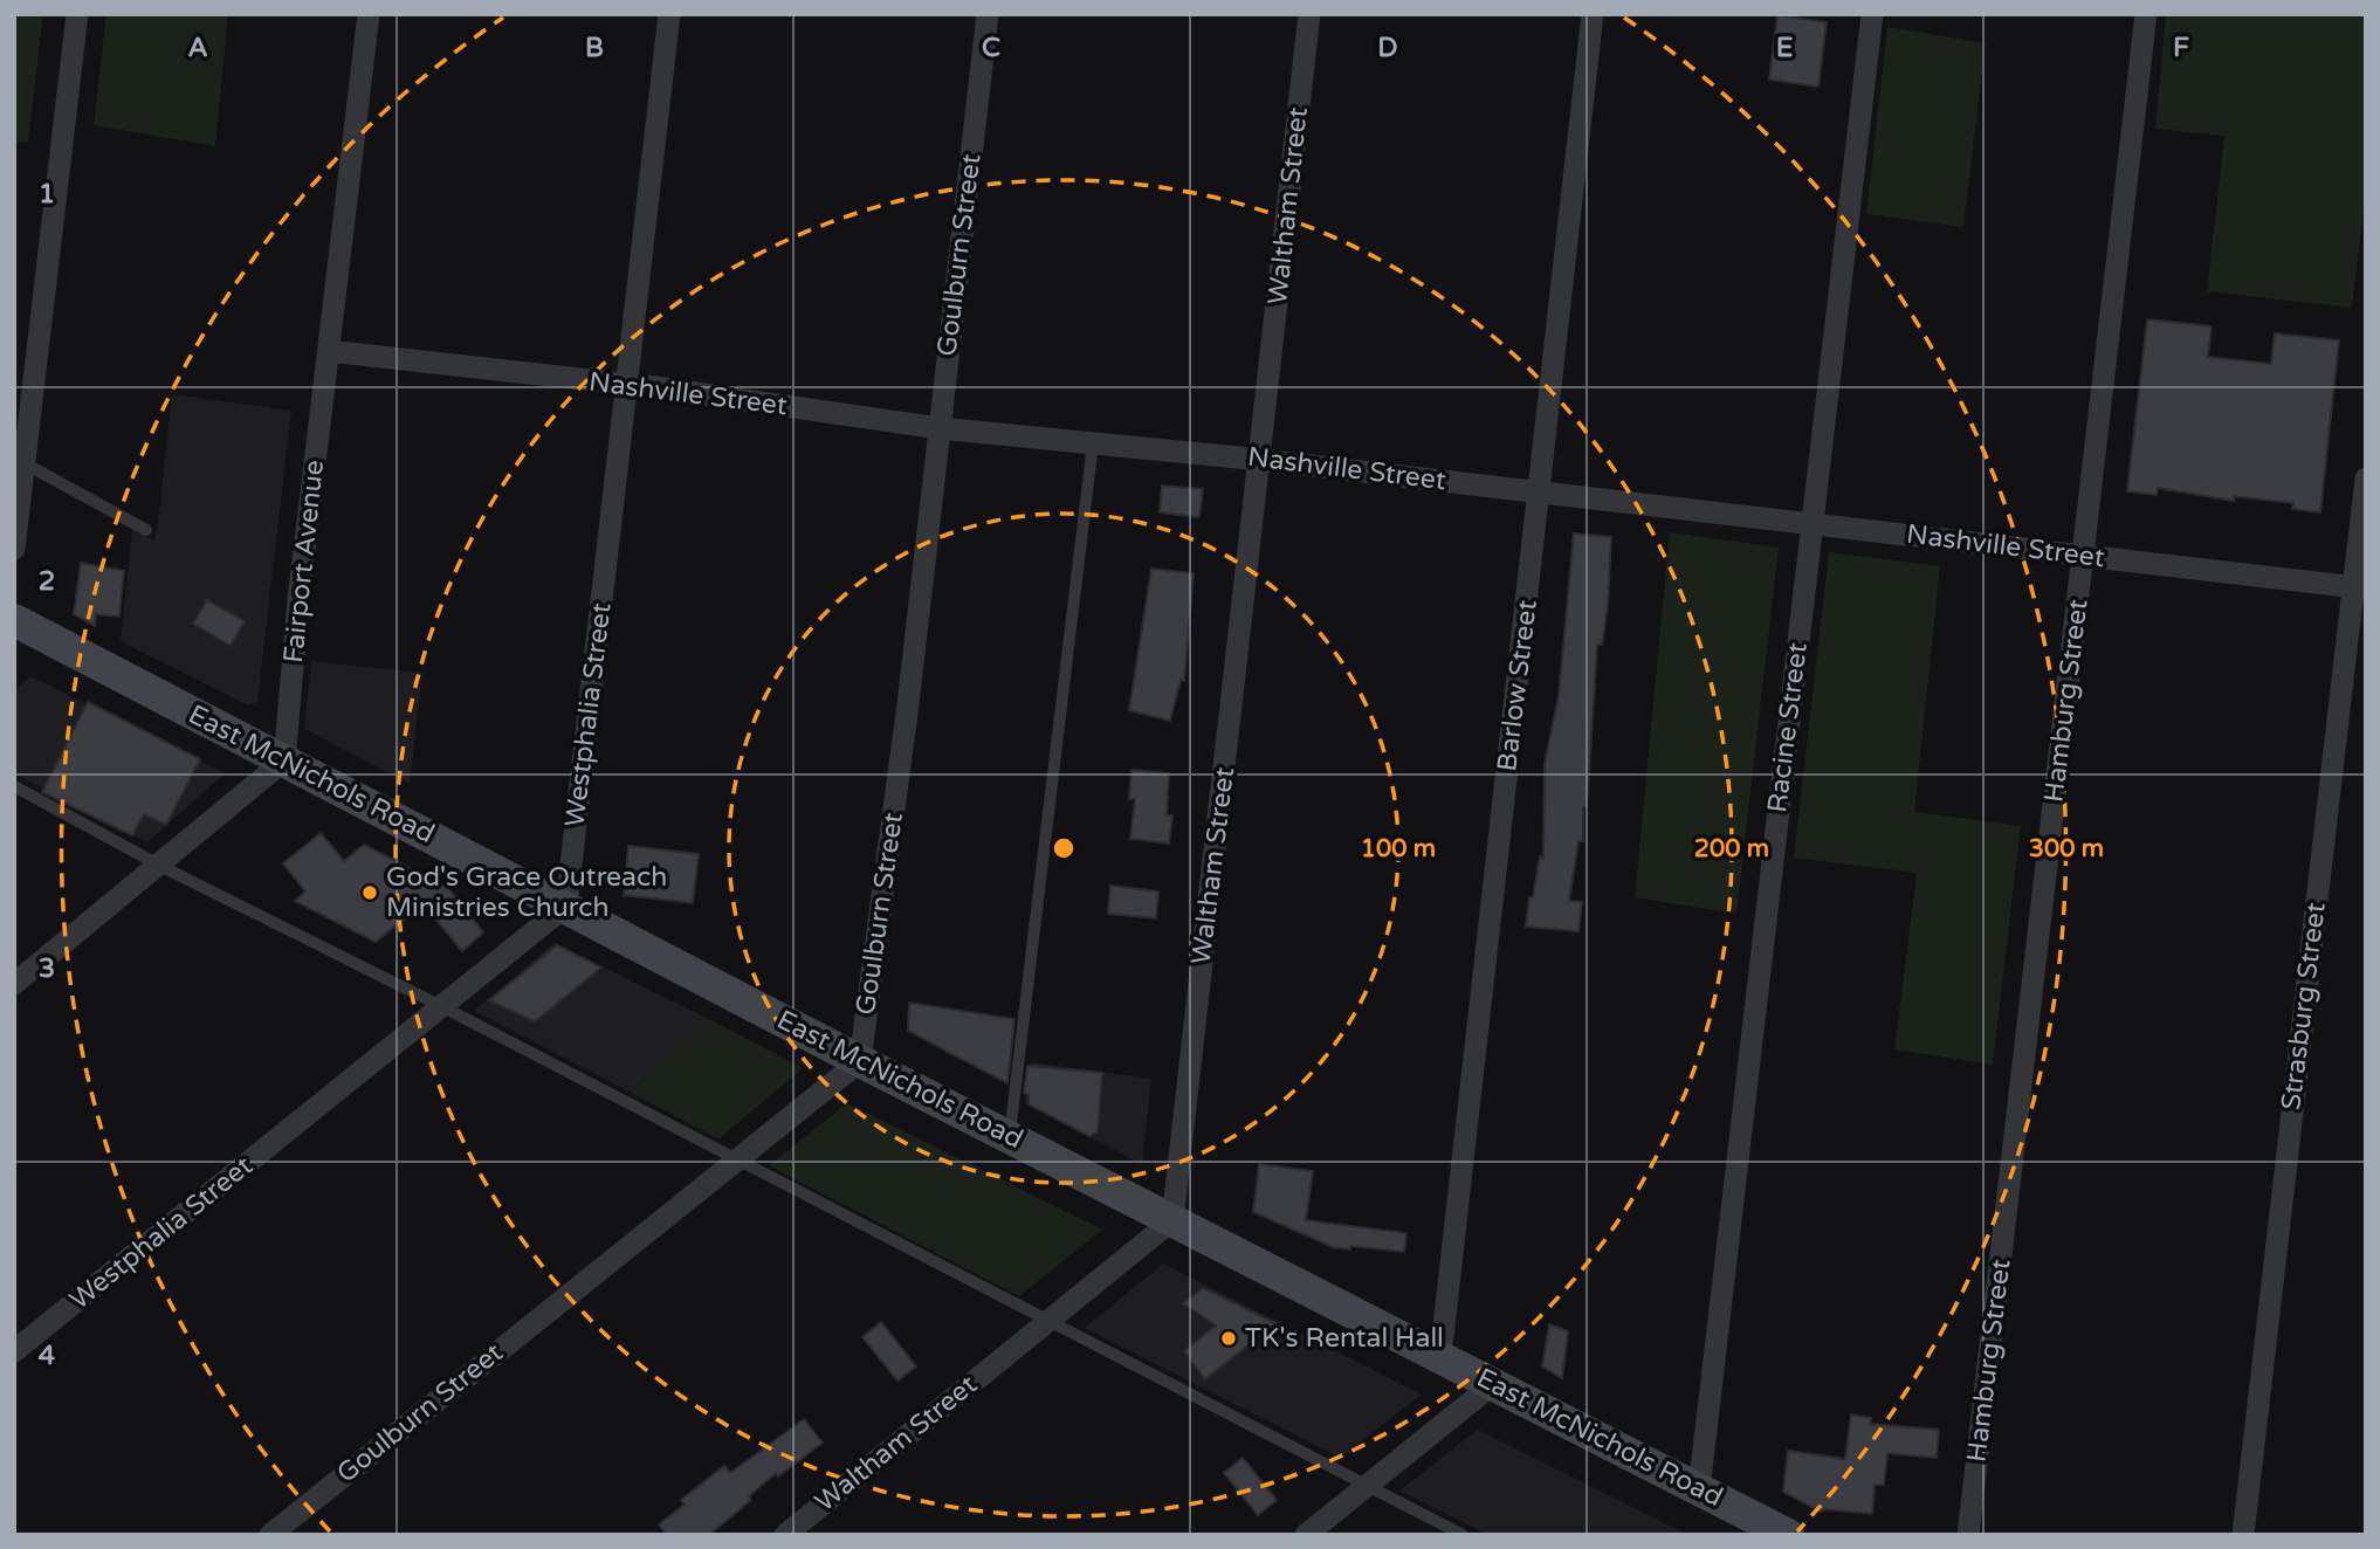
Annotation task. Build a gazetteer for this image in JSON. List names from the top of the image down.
{
  "streets": {
    "street": [
      "Waltham Street",
      "Goulburn Street",
      "Nashville Street",
      "Fairport Avenue",
      "Barlow Street",
      "Hamburg Street",
      "Westphalia Street",
      "Racine Street",
      "East McNichols Road",
      "Strasburg Street"
    ]
  },
  "crossings": [
    ["Waltham Street", "Nashville Street"],
    ["Waltham Street", "East McNichols Road"],
    ["Goulburn Street", "Nashville Street"],
    ["Goulburn Street", "East McNichols Road"],
    ["Nashville Street", "Fairport Avenue"],
    ["Nashville Street", "Barlow Street"],
    ["Nashville Street", "Hamburg Street"],
    ["Nashville Street", "Westphalia Street"],
    ["Nashville Street", "Racine Street"],
    ["Nashville Street", "Strasburg Street"],
    ["Fairport Avenue", "East McNichols Road"],
    ["Barlow Street", "East McNichols Road"],
    ["Westphalia Street", "East McNichols Road"],
    ["Racine Street", "East McNichols Road"]
  ],
  "places": ["God's Grace Outreach Ministries Church", "TK's Rental Hall"],
  "grid": {
    "columns": [
      "A",
      "B",
      "C",
      "D",
      "E",
      "F"
    ],
    "rows": [
      "1",
      "2",
      "3",
      "4"
    ]
  },
  "rings": ["100 m", "200 m", "300 m"]
}
